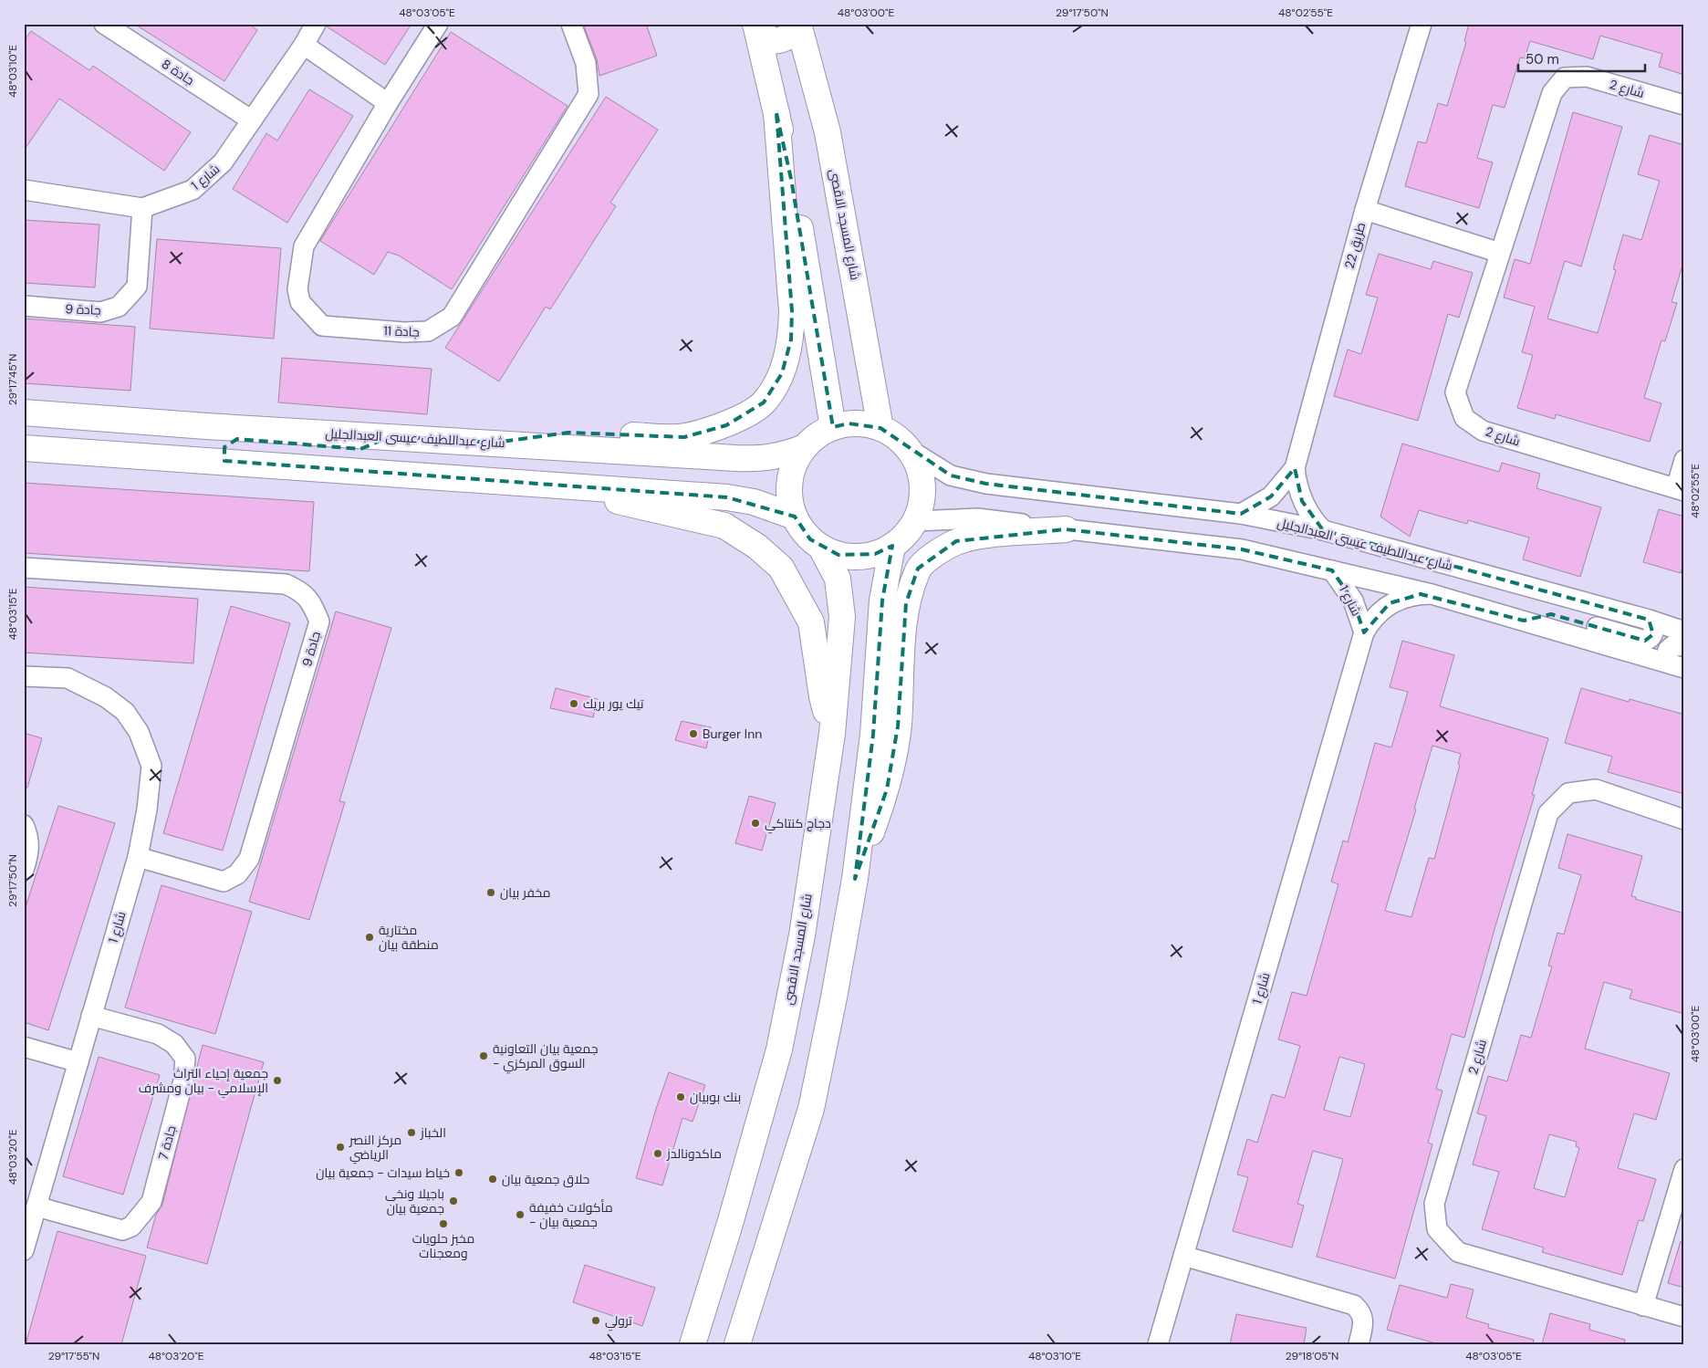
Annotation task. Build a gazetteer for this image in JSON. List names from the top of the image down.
{
  "streets": {
    "main road": ["شارع المسجد الاقصى", "شارع عبداللطيف عيسى العبدالجليل"],
    "street": [
      "جادة 8",
      "شارع 2",
      "شارع 1",
      "طريق 22",
      "جادة 9",
      "جادة 11",
      "جادة 7"
    ]
  },
  "crossings": [
    ["جادة 8", "شارع 1"],
    ["شارع 1", "جادة 9"],
    ["شارع 1", "جادة 7"],
    ["شارع المسجد الاقصى", "شارع عبداللطيف عيسى العبدالجليل"],
    ["طريق 22", "شارع عبداللطيف عيسى العبدالجليل"]
  ],
  "places": [
    "تيك يور بريك",
    "Burger Inn",
    "دجاج كنتاكي",
    "مخفر بيان",
    "مختارية منطقة بيان",
    "جمعية بيان التعاونية - السوق المركزي",
    "جمعية إحياء التراث الإسلامي - بيان ومشرف",
    "بنك بوبيان",
    "الخباز",
    "مركز النصر الرياضي",
    "ماكدونالدز",
    "خياط سيدات - جمعية بيان",
    "حلاق جمعية بيان",
    "باجيلا ونخي جمعية بيان",
    "مأكولات خفيفة - جمعية بيان",
    "مخبز حلويات ومعجنات",
    "ترولي"
  ],
  "scale_bar": "50 m",
  "coordinates": [
    "48°03'05\"E",
    "48°03'00\"E",
    "29°17'50\"N",
    "48°02'55\"E",
    "48°03'10\"E",
    "29°17'45\"N",
    "48°03'15\"E",
    "48°03'20\"E",
    "29°17'55\"N",
    "29°18'05\"N"
  ]
}
